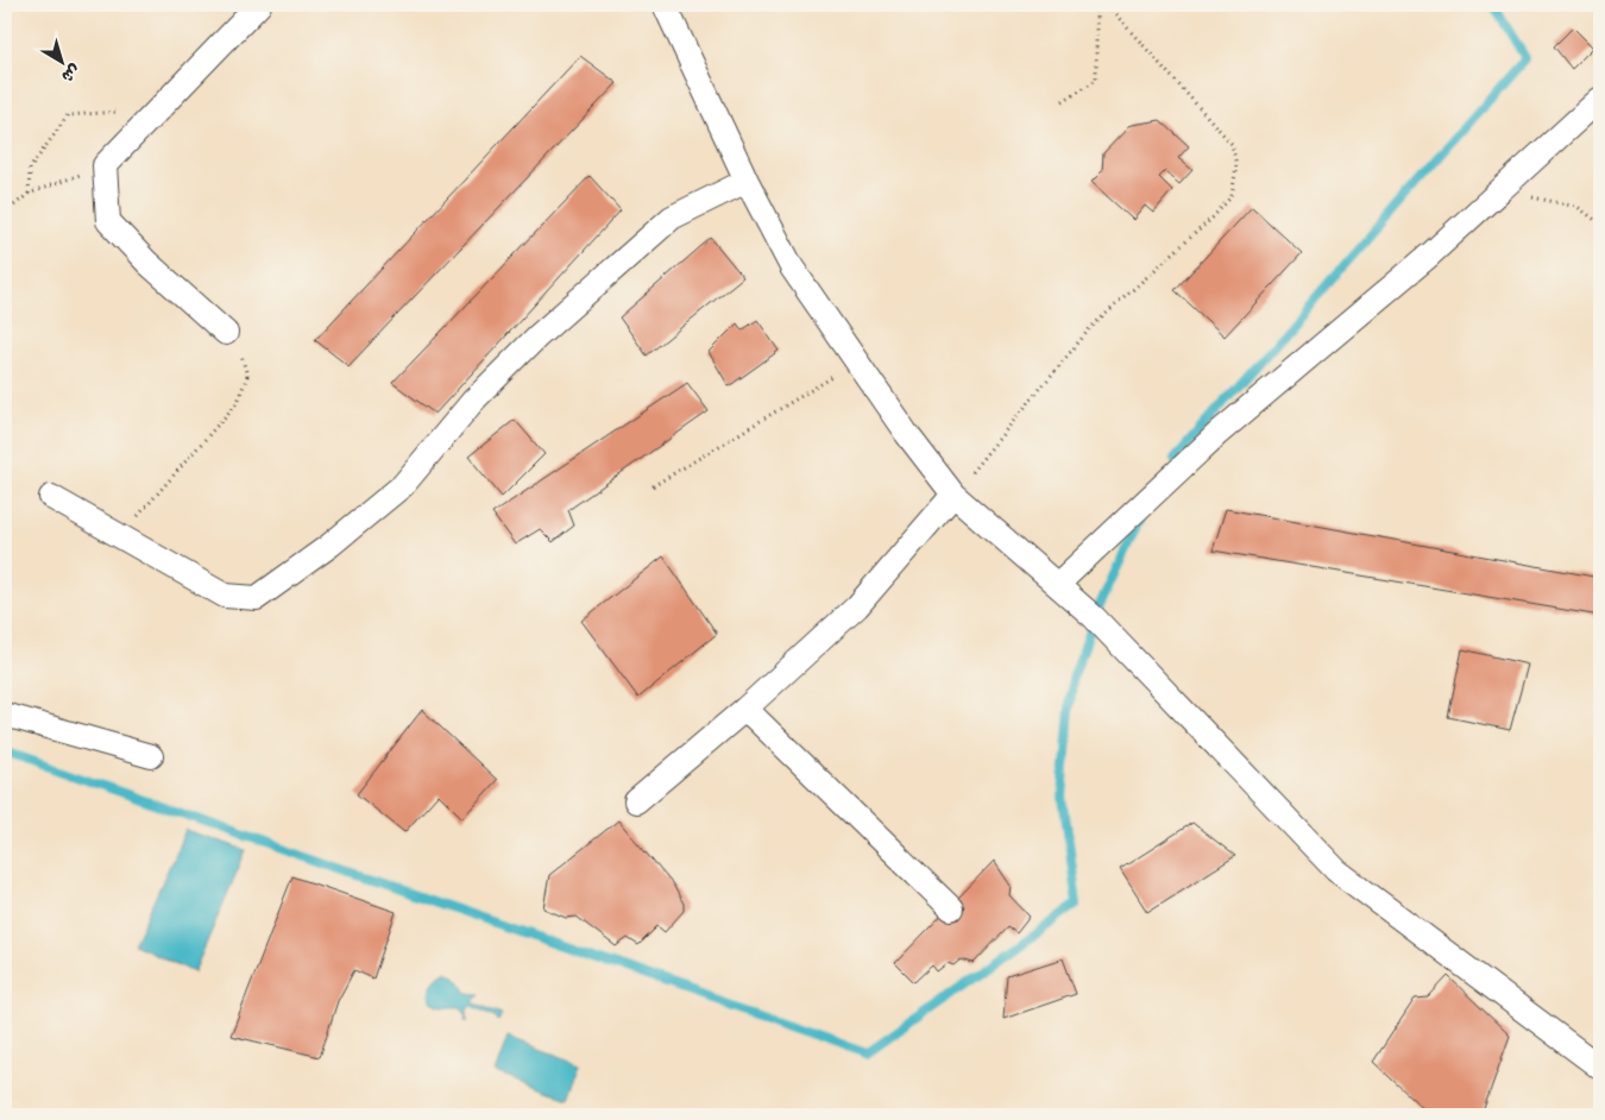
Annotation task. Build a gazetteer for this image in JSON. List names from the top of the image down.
{
  "north": "bottom right"
}
